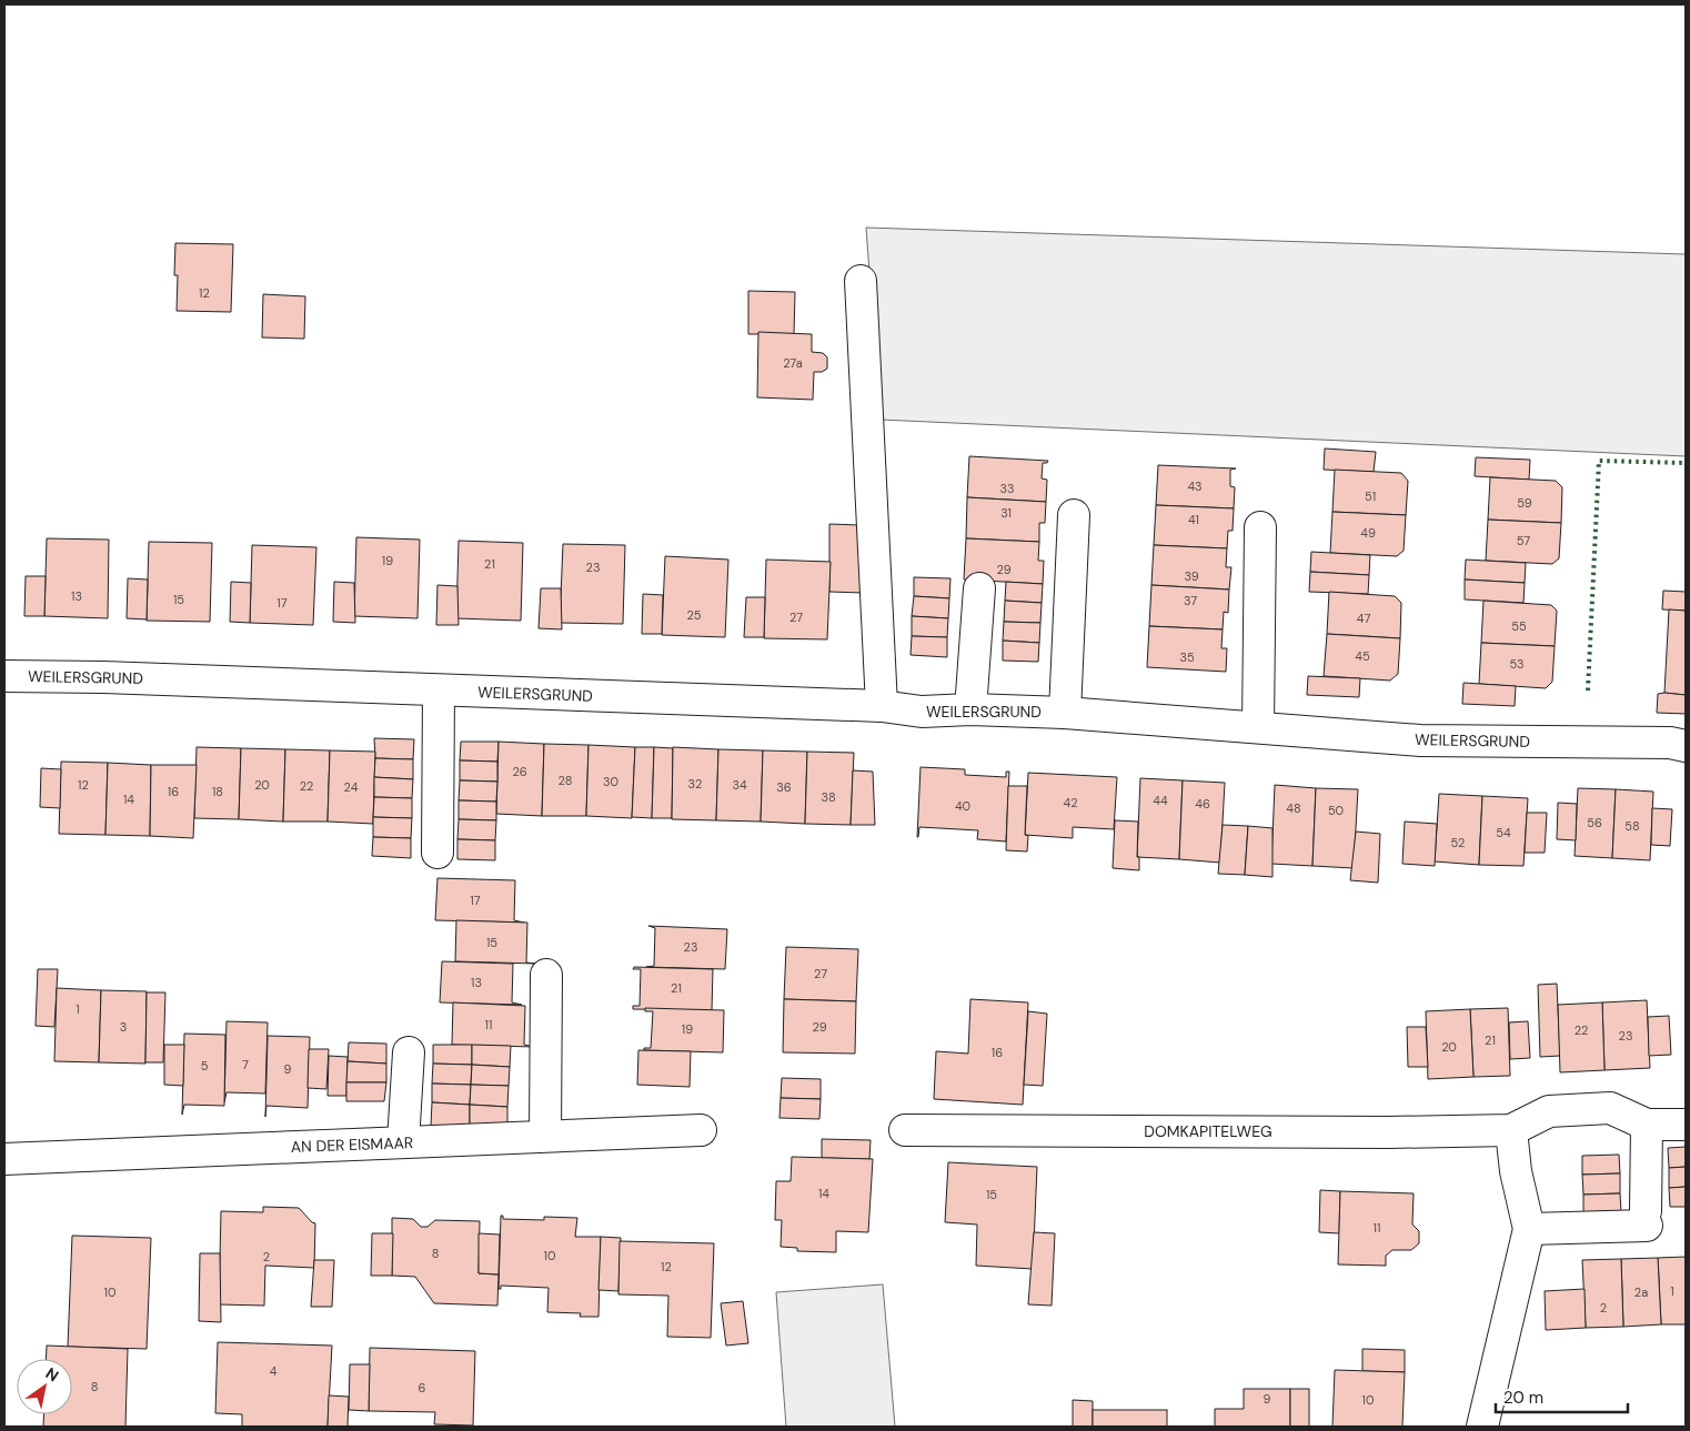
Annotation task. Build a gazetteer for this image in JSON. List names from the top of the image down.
{
  "streets": {
    "street": ["WEILERSGRUND", "DOMKAPITELWEG", "AN DER EISMAAR"]
  },
  "house_numbers": [
    "12",
    "27a",
    "43",
    "33",
    "51",
    "59",
    "31",
    "41",
    "49",
    "57",
    "19",
    "21",
    "23",
    "29",
    "39",
    "13",
    "15",
    "37",
    "17",
    "25",
    "27",
    "47",
    "55",
    "45",
    "35",
    "53",
    "26",
    "28",
    "30",
    "32",
    "12",
    "20",
    "34",
    "22",
    "24",
    "36",
    "16",
    "18",
    "38",
    "14",
    "44",
    "42",
    "46",
    "40",
    "48",
    "50",
    "56",
    "58",
    "54",
    "52",
    "17",
    "15",
    "23",
    "27",
    "13",
    "21",
    "1",
    "11",
    "3",
    "29",
    "19",
    "22",
    "23",
    "21",
    "20",
    "16",
    "7",
    "5",
    "9",
    "14",
    "15",
    "11",
    "8",
    "10",
    "2",
    "12",
    "1",
    "10",
    "2a",
    "2",
    "4",
    "8",
    "6",
    "9",
    "10"
  ],
  "scale_bar": "20 m",
  "north": "top right"
}
